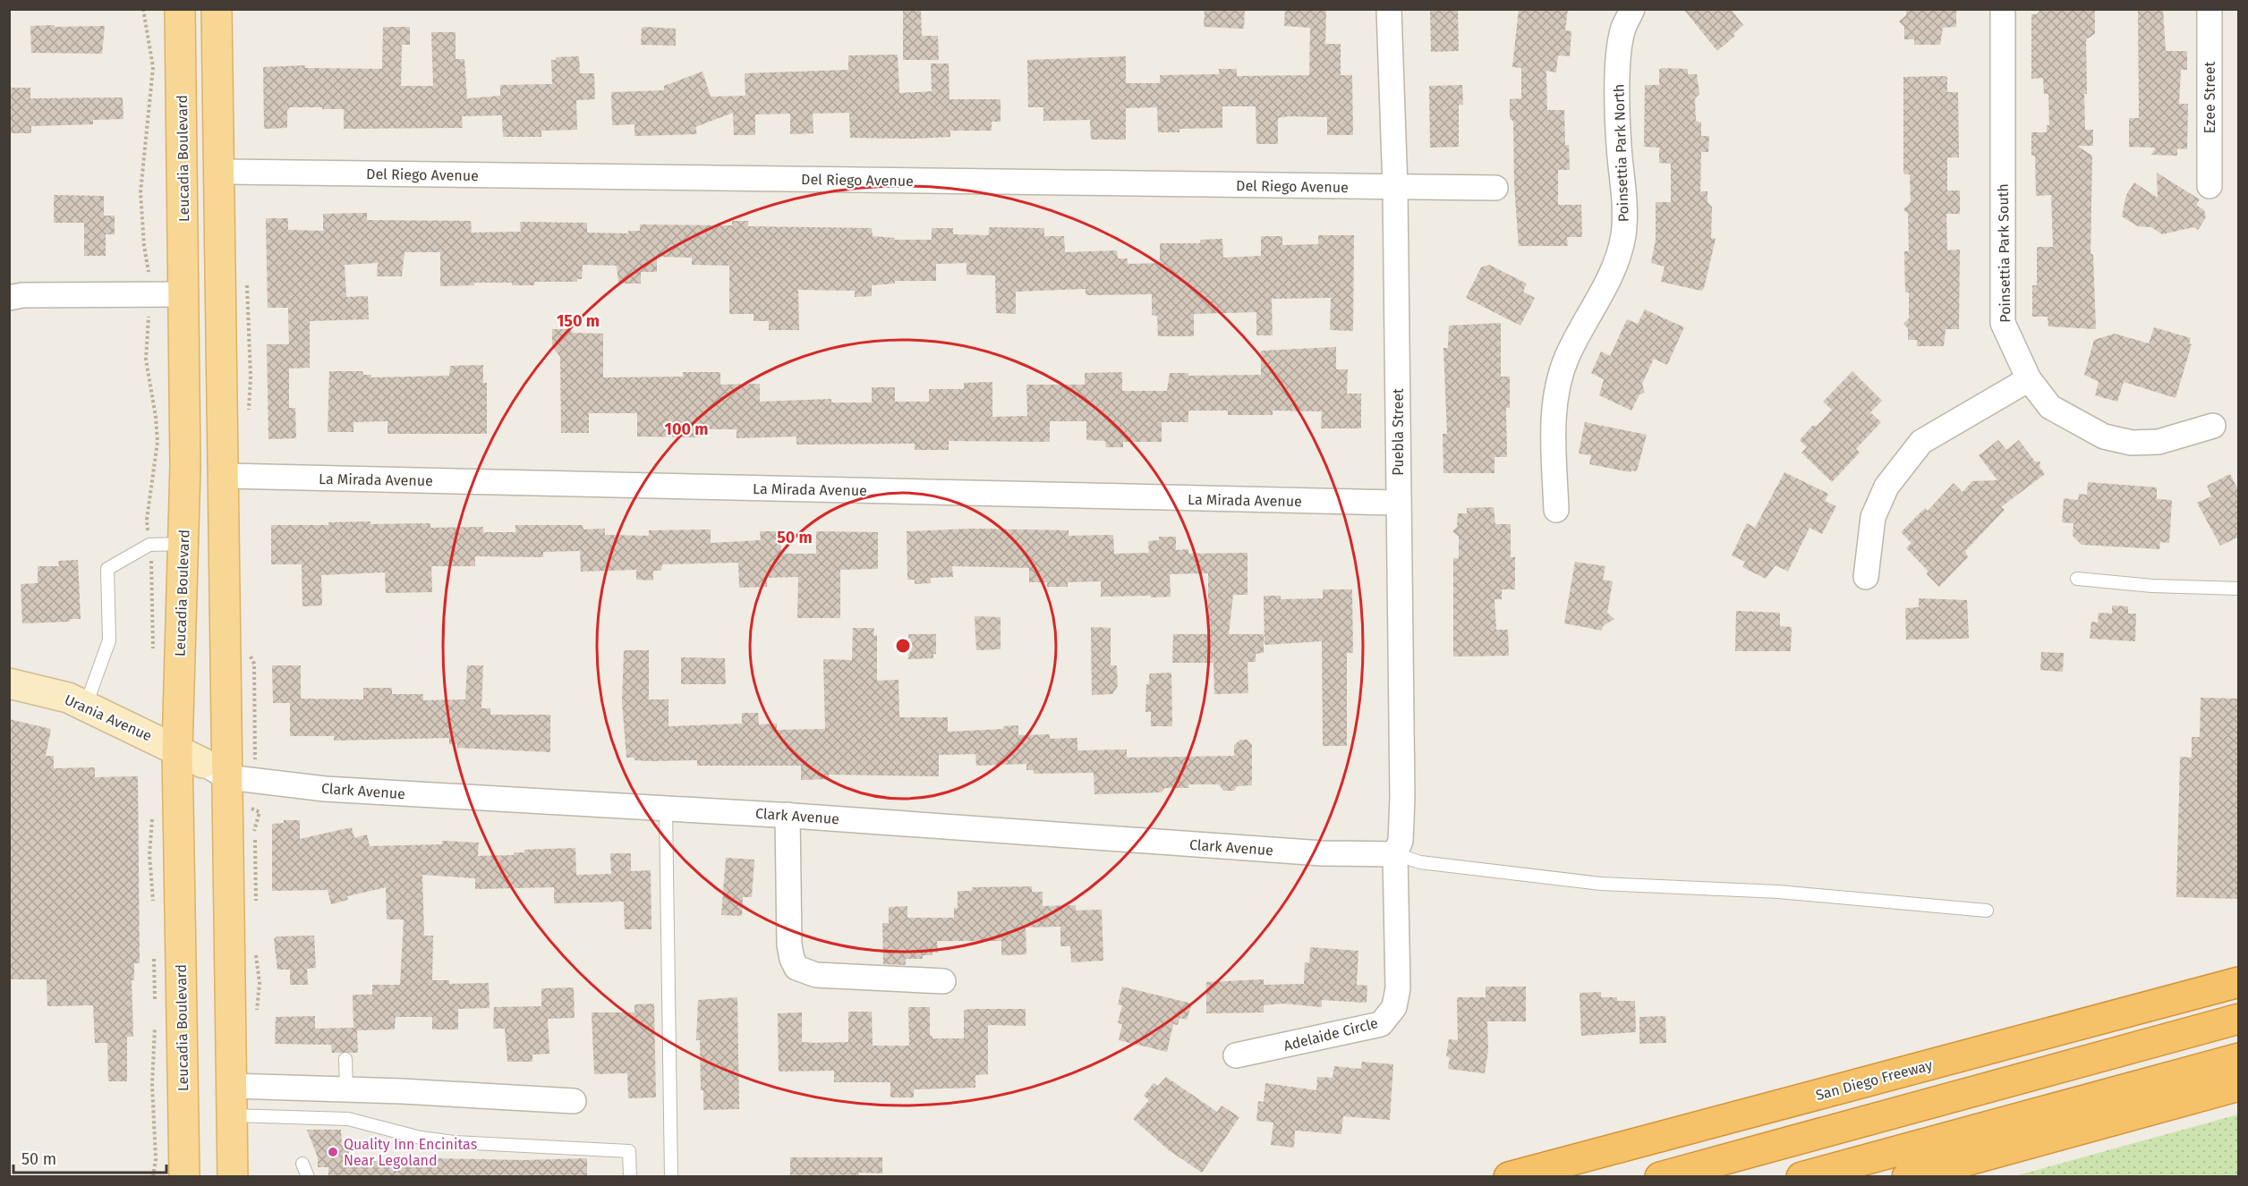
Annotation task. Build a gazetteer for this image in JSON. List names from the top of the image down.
{
  "streets": {
    "highway": ["San Diego Freeway"],
    "main road": ["Leucadia Boulevard"],
    "street": [
      "Ezee Street",
      "Poinsettia Park North",
      "Del Riego Avenue",
      "Poinsettia Park South",
      "Puebla Street",
      "La Mirada Avenue",
      "Urania Avenue",
      "Clark Avenue",
      "Adelaide Circle"
    ]
  },
  "crossings": [
    ["Leucadia Boulevard", "Urania Avenue"],
    ["Del Riego Avenue", "Puebla Street"],
    ["Puebla Street", "La Mirada Avenue"],
    ["Puebla Street", "Clark Avenue"],
    ["Puebla Street", "Adelaide Circle"],
    ["Urania Avenue", "Clark Avenue"],
    ["Clark Avenue", "Adelaide Circle"]
  ],
  "places": ["Quality Inn Encinitas Near Legoland"],
  "scale_bar": "50 m",
  "rings": ["150 m", "100 m", "50 m"]
}
